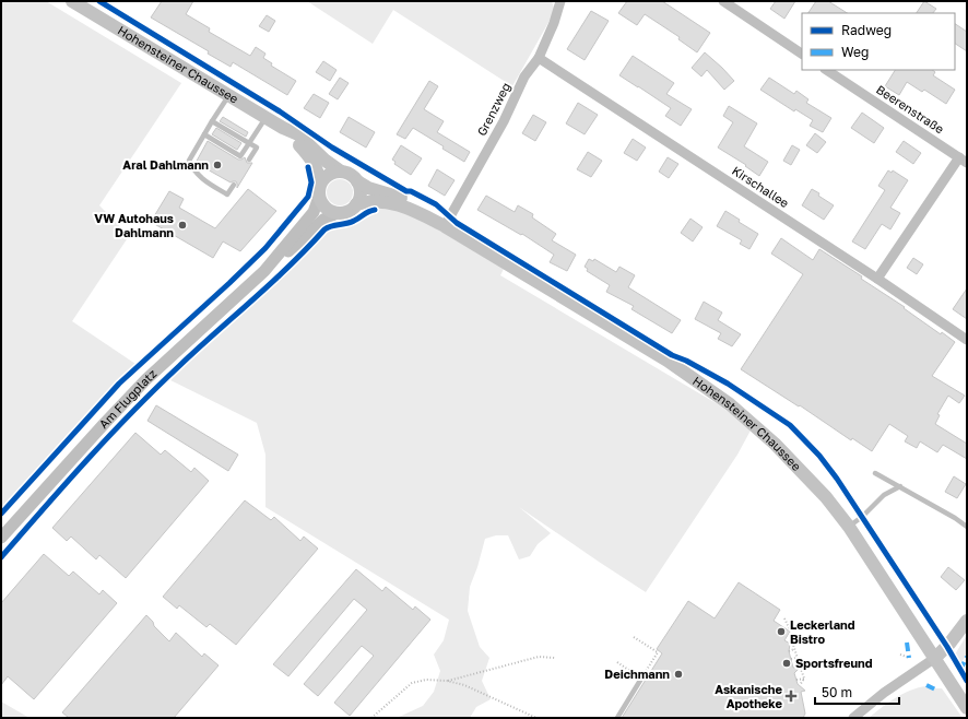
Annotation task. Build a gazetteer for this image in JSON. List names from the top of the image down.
{
  "streets": {
    "main road": ["Hohensteiner Chaussee"],
    "street": [
      "Grenzweg",
      "Beerenstraße",
      "Kirschallee",
      "Am Flugplatz"
    ]
  },
  "crossings": [
    ["Hohensteiner Chaussee", "Grenzweg"],
    ["Hohensteiner Chaussee", "Am Flugplatz"],
    ["Grenzweg", "Kirschallee"],
    ["Beerenstraße", "Kirschallee"]
  ],
  "places": {
    "other": [
      "Aral Dahlmann",
      "VW Autohaus Dahlmann",
      "Leckerland Bistro",
      "Sportsfreund",
      "Deichmann"
    ],
    "health": ["Askanische Apotheke"]
  },
  "legend": ["Radweg", "Weg"],
  "scale_bar": "50 m"
}
